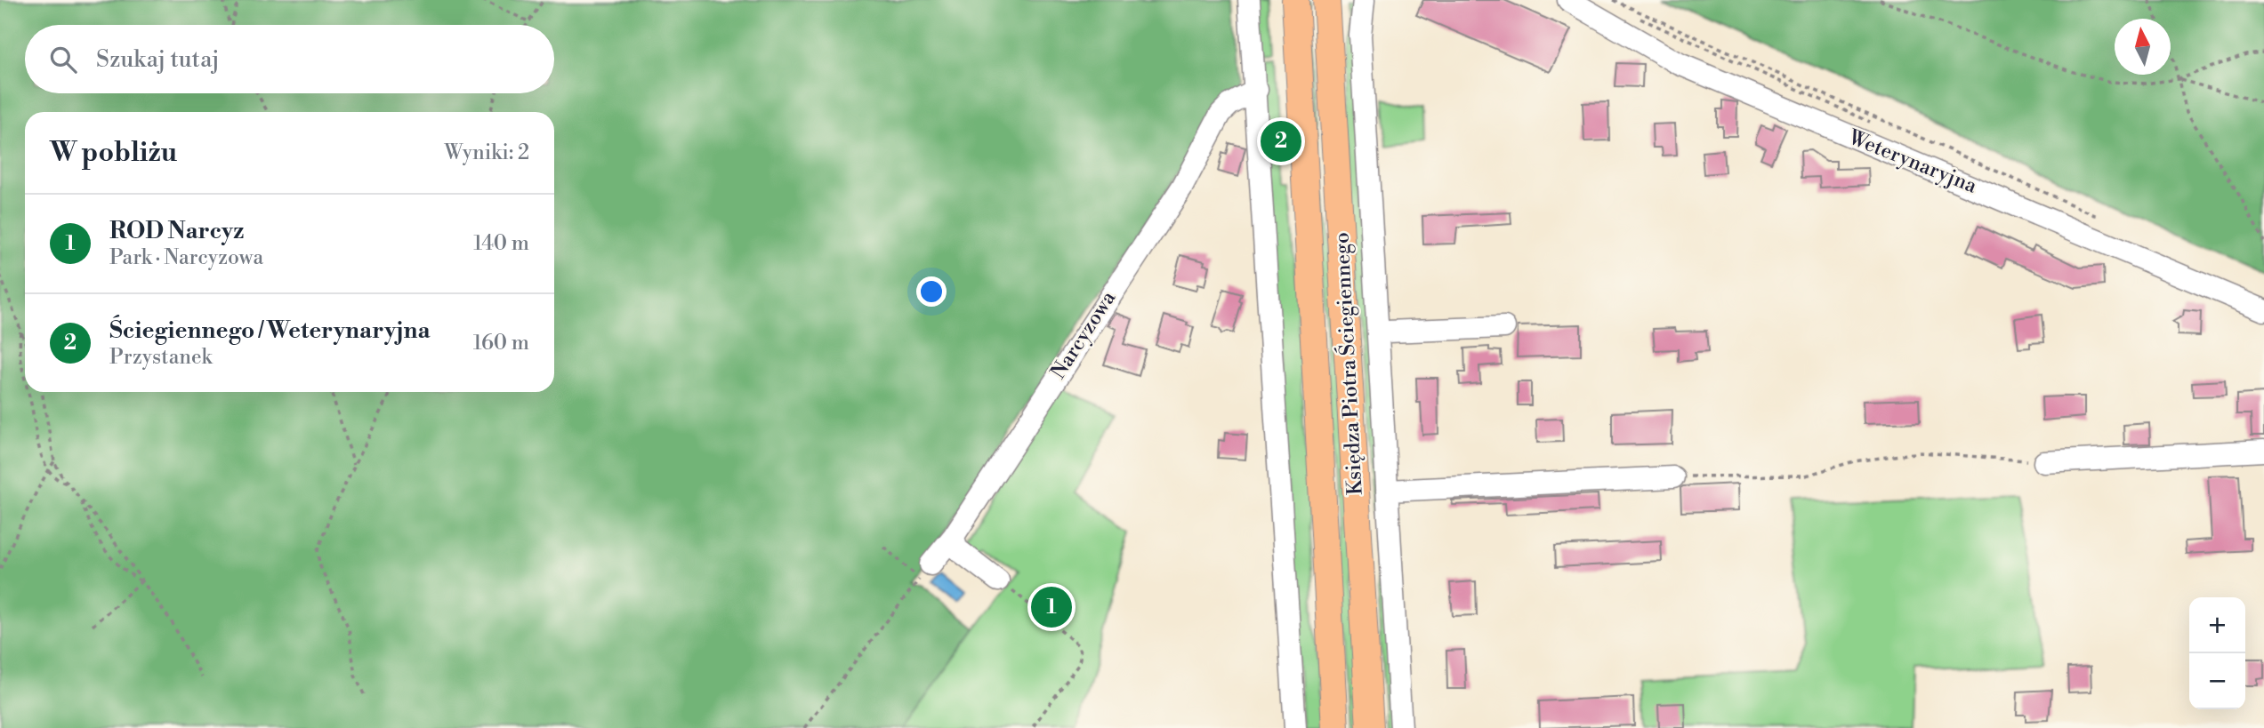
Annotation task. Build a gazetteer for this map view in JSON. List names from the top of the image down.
{
  "streets": {
    "main road": ["Księdza Piotra Ściegiennego"],
    "street": ["Weterynaryjna", "Narcyzowa"]
  },
  "north": "top",
  "page": {
    "search": "Szukaj tutaj",
    "heading": ["W pobliżu", "Wyniki: 2"],
    "pins": ["2", "1"],
    "list": [
      {
        "mark": "1",
        "name": "ROD Narcyz",
        "note": "Park · Narcyzowa",
        "value": "140 m"
      },
      {
        "mark": "2",
        "name": "Ściegiennego / Weterynaryjna",
        "note": "Przystanek",
        "value": "160 m"
      }
    ],
    "map_buttons": ["+", "−"]
  }
}
